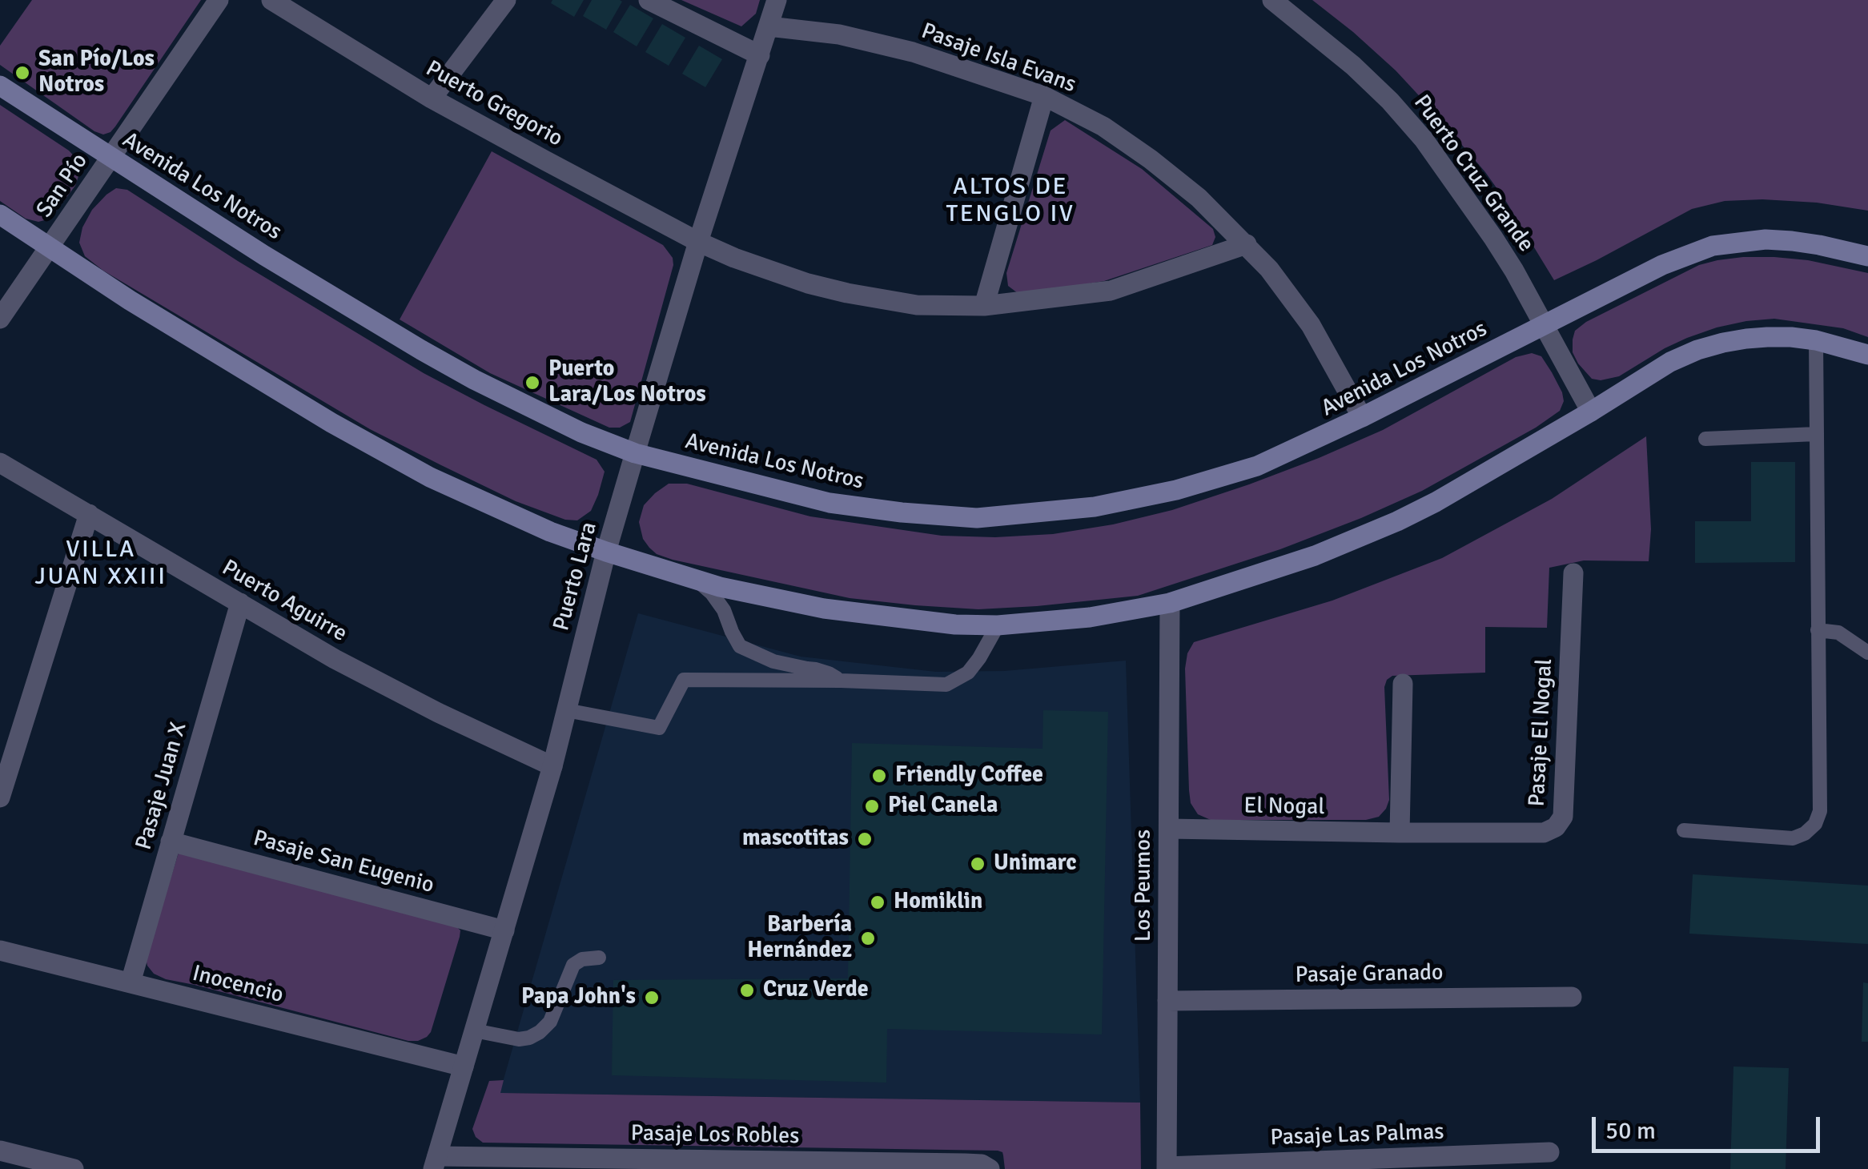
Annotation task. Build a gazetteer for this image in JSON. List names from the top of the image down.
{
  "streets": {
    "main road": ["Avenida Los Notros"],
    "street": [
      "Pasaje Isla Evans",
      "Puerto Gregorio",
      "Puerto Cruz Grande",
      "San Pío",
      "Puerto Lara",
      "Puerto Aguirre",
      "Pasaje El Nogal",
      "Pasaje Juan X",
      "El Nogal",
      "Pasaje San Eugenio",
      "Los Peumos",
      "Pasaje Granado",
      "Inocencio",
      "Pasaje Los Robles",
      "Pasaje Las Palmas"
    ]
  },
  "crossings": [
    ["Pasaje Isla Evans", "Puerto Gregorio"],
    ["Pasaje Isla Evans", "Avenida Los Notros"],
    ["Pasaje Isla Evans", "Puerto Lara"],
    ["Puerto Gregorio", "Puerto Lara"],
    ["Puerto Cruz Grande", "Avenida Los Notros"],
    ["San Pío", "Avenida Los Notros"],
    ["Avenida Los Notros", "Puerto Lara"],
    ["Puerto Lara", "Puerto Aguirre"],
    ["Puerto Lara", "Pasaje San Eugenio"],
    ["Puerto Lara", "Inocencio"],
    ["Puerto Lara", "Pasaje Los Robles"],
    ["Puerto Aguirre", "Pasaje Juan X"],
    ["Pasaje El Nogal", "El Nogal"],
    ["Pasaje Juan X", "Pasaje San Eugenio"],
    ["Pasaje Juan X", "Inocencio"],
    ["El Nogal", "Los Peumos"],
    ["Los Peumos", "Pasaje Granado"],
    ["Los Peumos", "Pasaje Las Palmas"]
  ],
  "districts": ["ALTOS DE TENGLO IV", "VILLA JUAN XXIII"],
  "places": [
    "San Pío/Los Notros",
    "Puerto Lara/Los Notros",
    "Friendly Coffee",
    "Piel Canela",
    "mascotitas",
    "Unimarc",
    "Homiklin",
    "Barbería Hernández",
    "Cruz Verde",
    "Papa John's"
  ],
  "scale_bar": "50 m"
}
